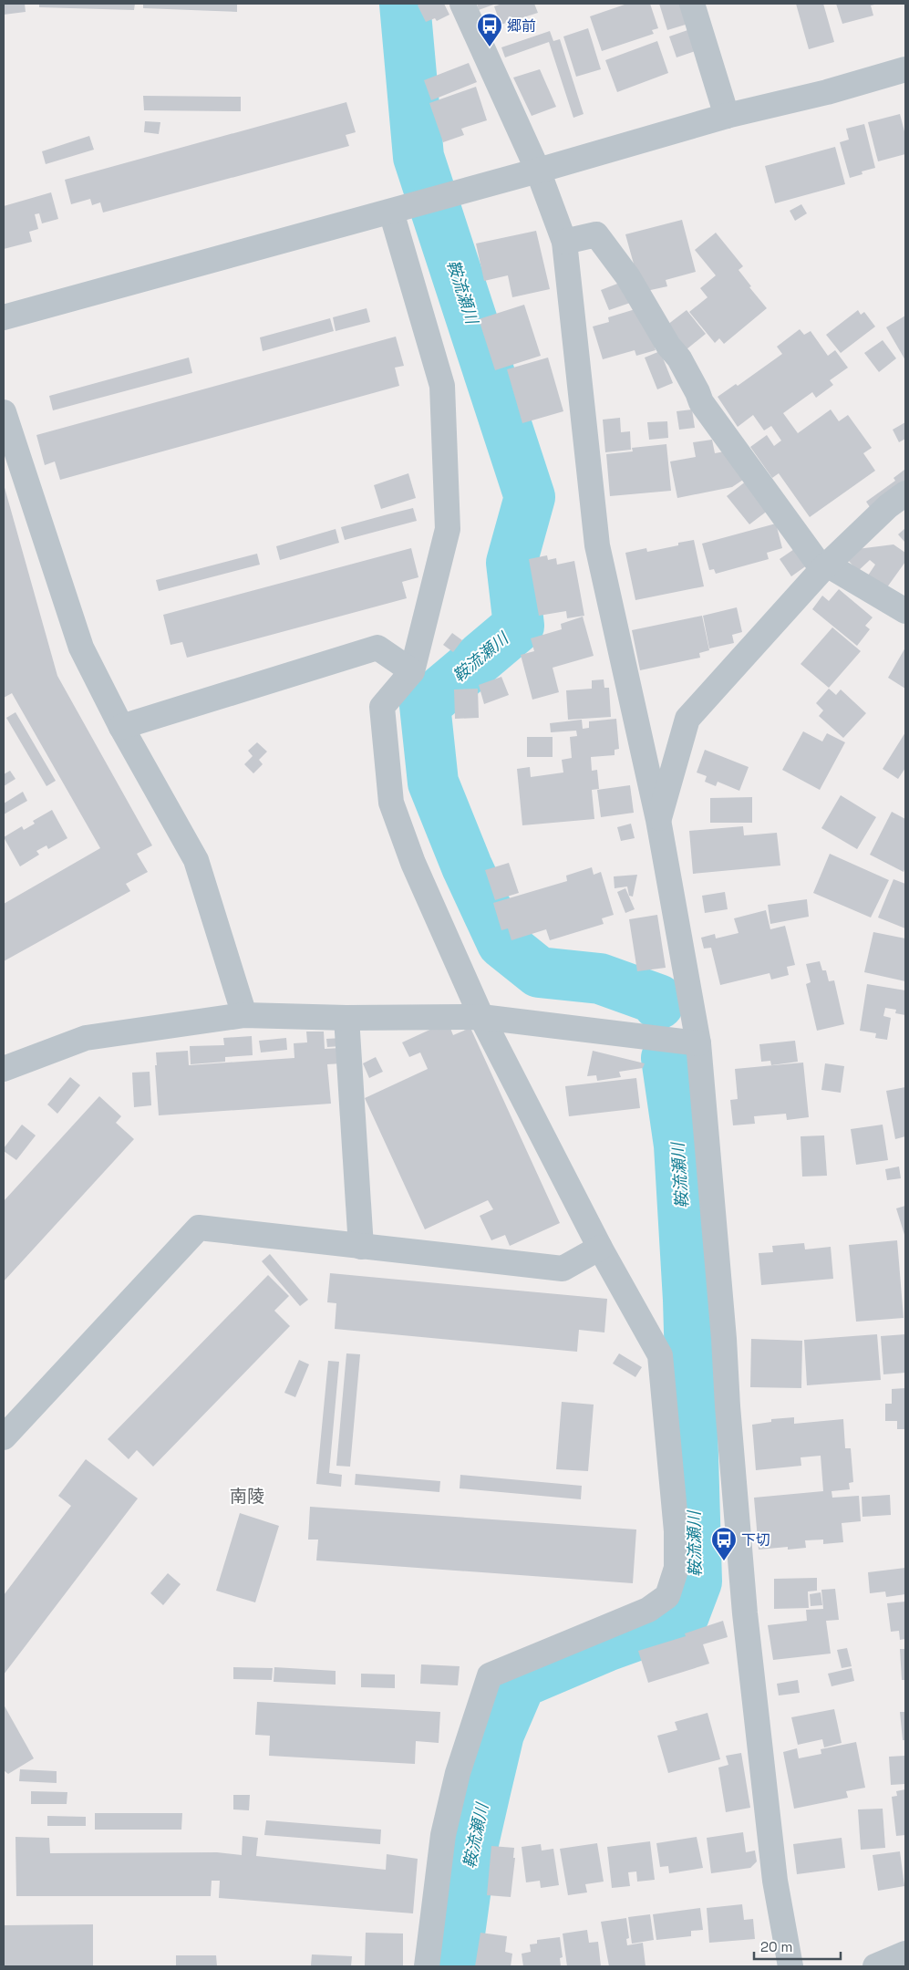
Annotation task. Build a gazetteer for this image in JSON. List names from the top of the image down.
{
  "districts": ["南陵"],
  "water": ["鞍流瀬川"],
  "places": {
    "bus stop": ["郷前", "下切"]
  },
  "scale_bar": "20 m"
}
